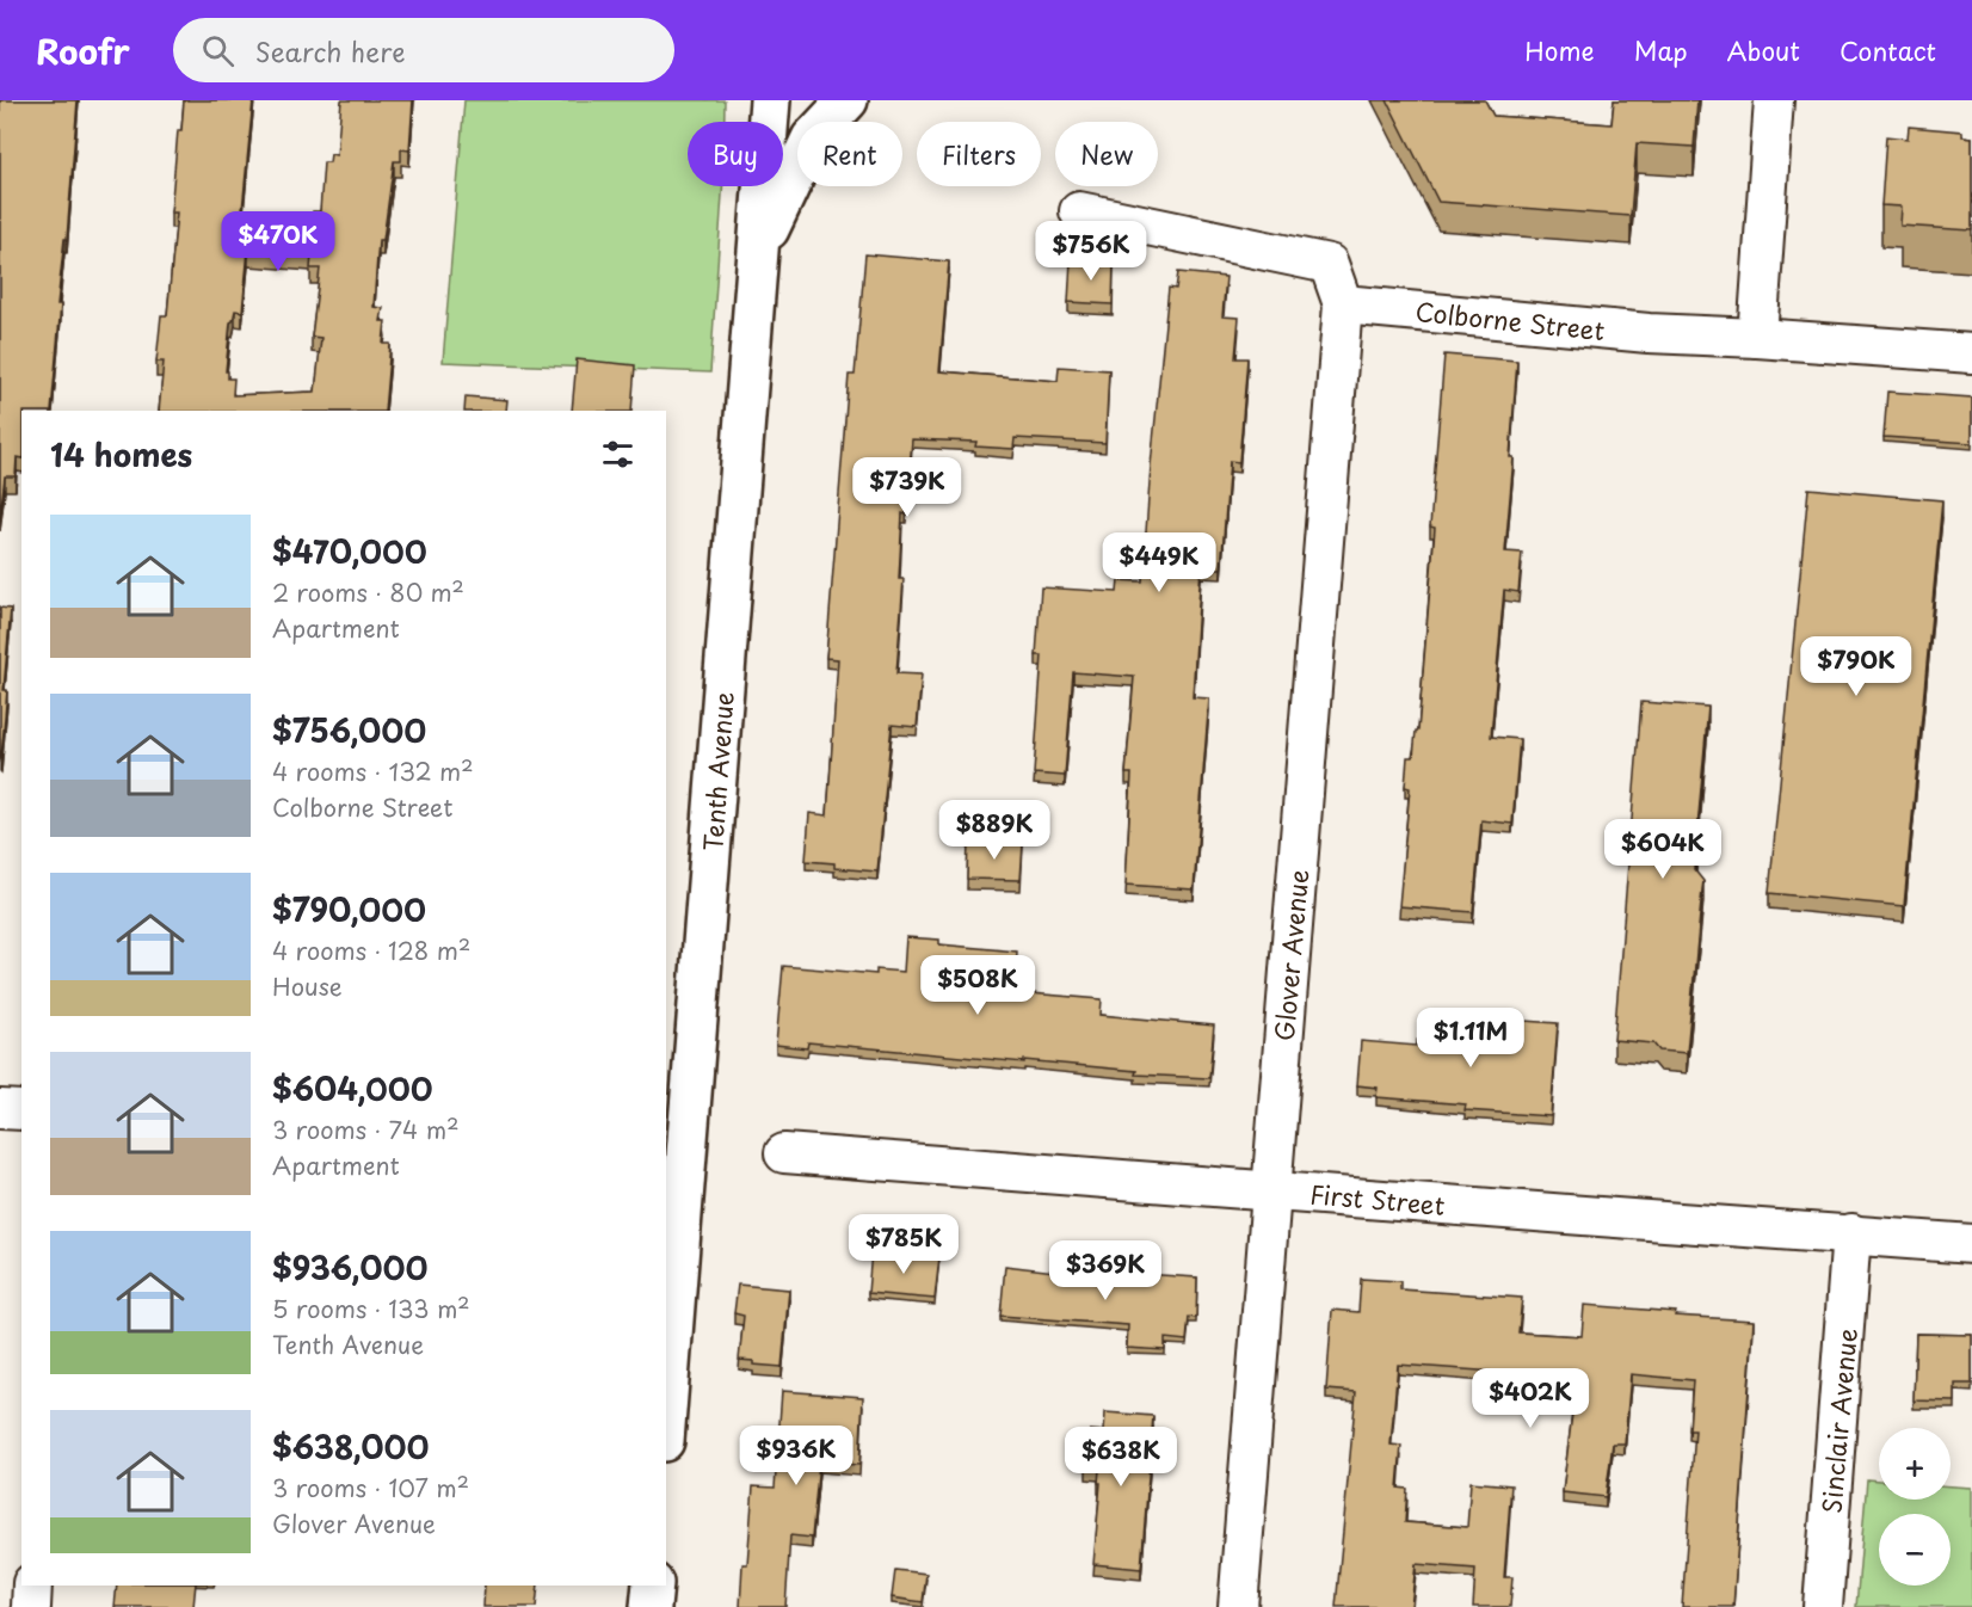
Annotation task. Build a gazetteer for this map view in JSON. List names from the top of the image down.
{
  "streets": {
    "main road": ["Tenth Avenue"],
    "street": [
      "Colborne Street",
      "Glover Avenue",
      "First Street",
      "Sinclair Avenue"
    ]
  },
  "crossings": [
    ["Colborne Street", "Glover Avenue"],
    ["Glover Avenue", "First Street"],
    ["First Street", "Sinclair Avenue"]
  ],
  "page": {
    "header": "Roofr",
    "search": "Search here",
    "nav": [
      "Home",
      "Map",
      "About",
      "Contact"
    ],
    "chip": [
      "Buy",
      "Rent",
      "Filters",
      "New"
    ],
    "price": [
      "$470K",
      "$756K",
      "$739K",
      "$449K",
      "$790K",
      "$889K",
      "$604K",
      "$508K",
      "$1.11M",
      "$785K",
      "$369K",
      "$402K",
      "$936K",
      "$638K"
    ],
    "heading": "14 homes",
    "list": [
      {
        "name": "$470,000",
        "note": "2 rooms · 80 m² · Apartment"
      },
      {
        "name": "$756,000",
        "note": "4 rooms · 132 m² · Colborne Street"
      },
      {
        "name": "$790,000",
        "note": "4 rooms · 128 m² · House"
      },
      {
        "name": "$604,000",
        "note": "3 rooms · 74 m² · Apartment"
      },
      {
        "name": "$936,000",
        "note": "5 rooms · 133 m² · Tenth Avenue"
      },
      {
        "name": "$638,000",
        "note": "3 rooms · 107 m² · Glover Avenue"
      }
    ],
    "map_buttons": ["+", "−"]
  }
}
